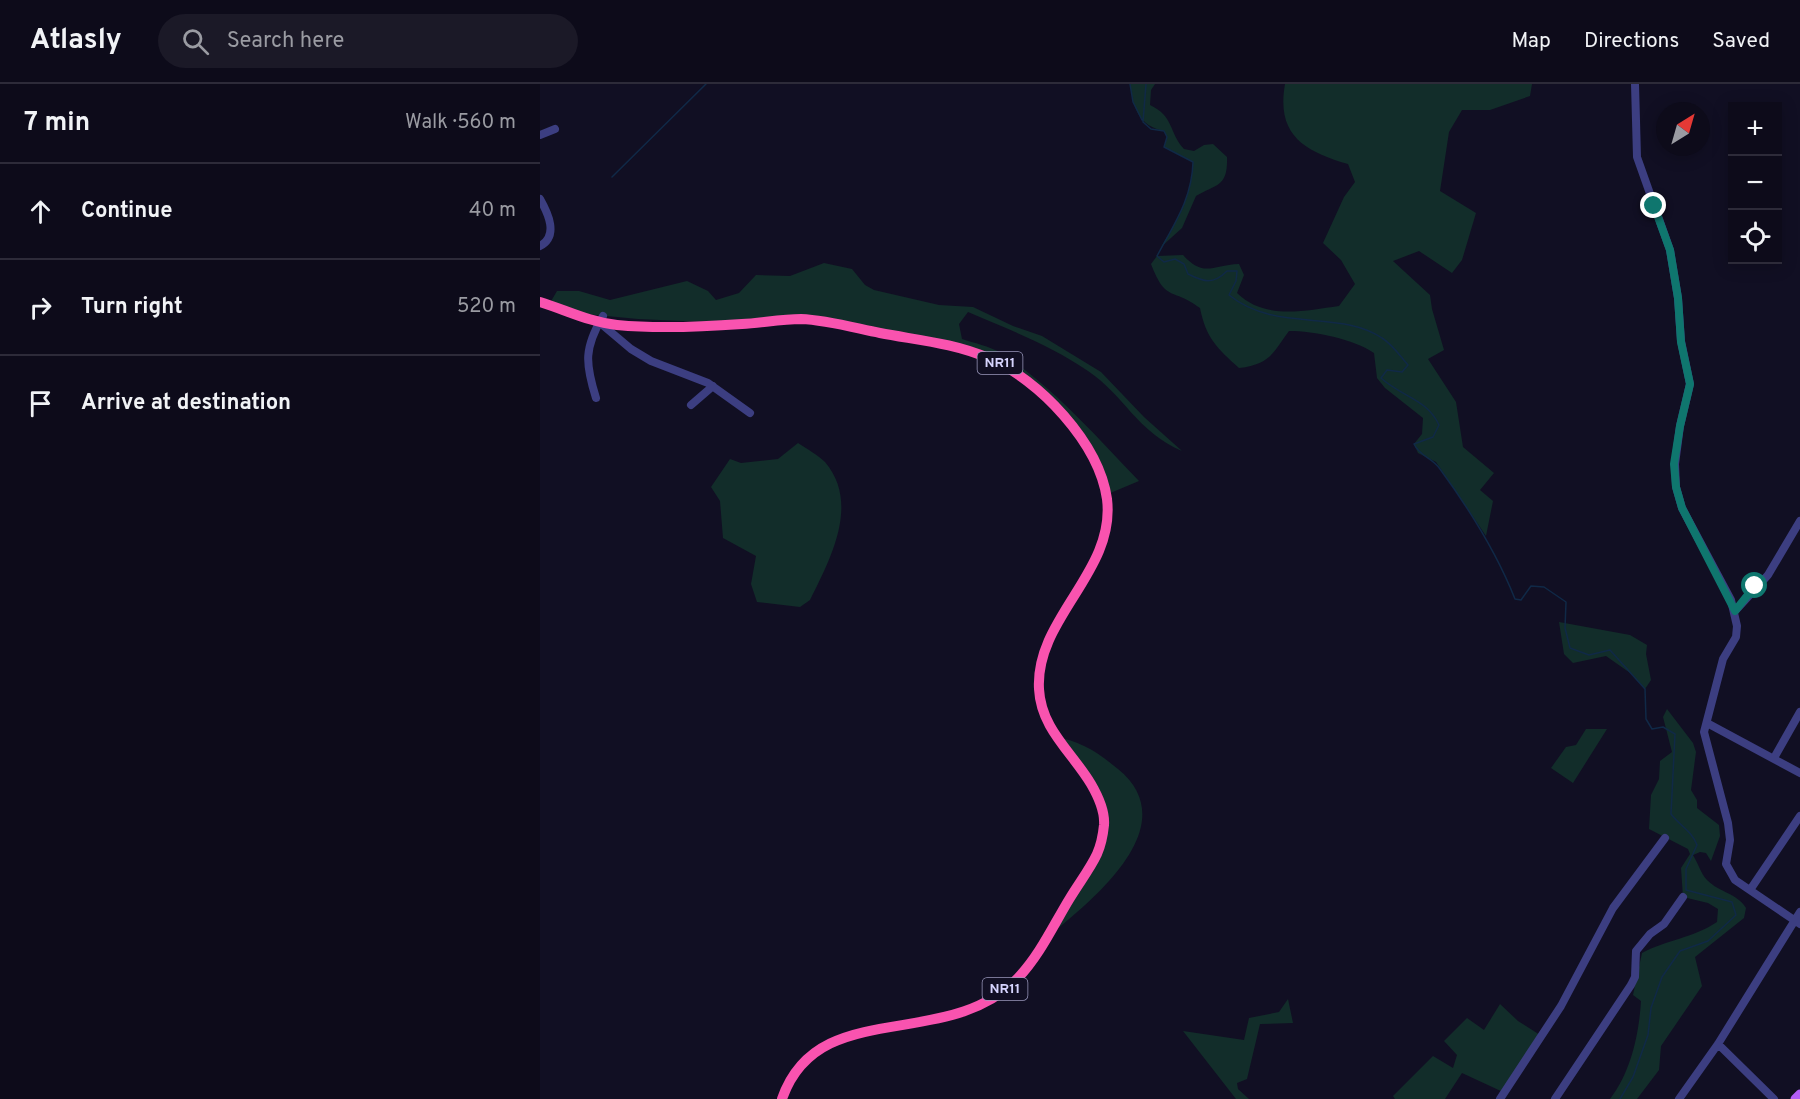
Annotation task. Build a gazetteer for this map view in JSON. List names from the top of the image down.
{
  "streets": {
    "highway": ["NR11"]
  },
  "north": "top right",
  "page": {
    "header": "Atlasly",
    "search": "Search here",
    "nav": ["Map", "Directions", "Saved"],
    "heading": ["7 min", "Walk · 560 m"],
    "map_buttons": ["+", "−"],
    "list": [
      ["Continue", "40 m"],
      ["Turn right", "520 m"],
      "Arrive at destination"
    ]
  }
}
